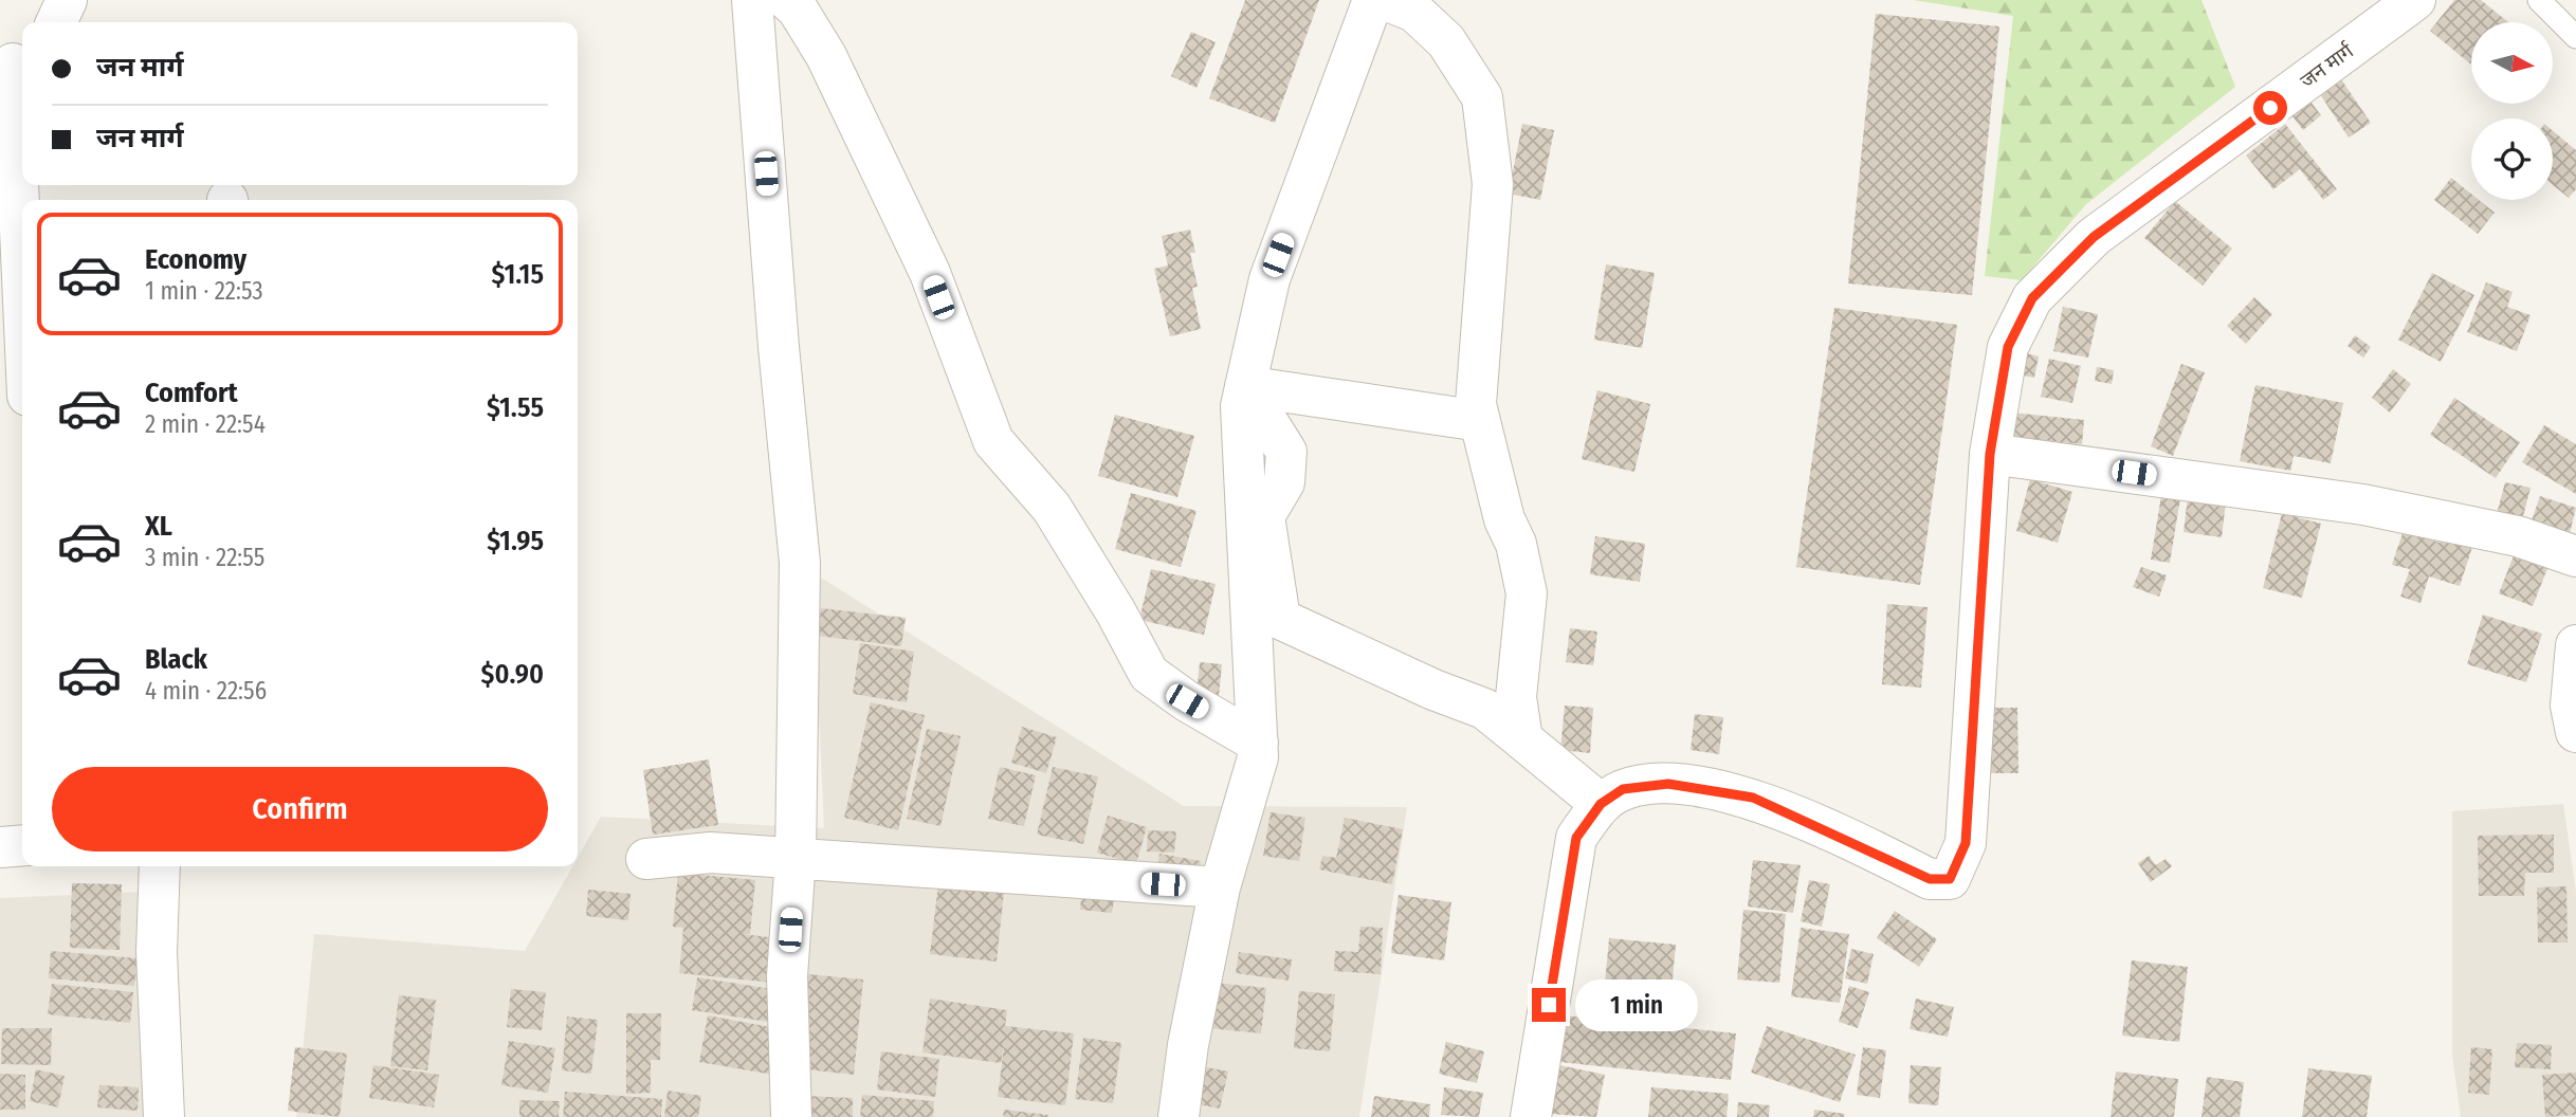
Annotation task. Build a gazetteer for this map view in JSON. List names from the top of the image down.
{
  "streets": {
    "street": ["जन मार्ग"]
  },
  "north": "right",
  "page": {
    "banner": ["जन मार्ग", "जन मार्ग"],
    "list": [
      {
        "name": "Economy",
        "note": "1 min · 22:53",
        "value": "$1.15"
      },
      {
        "name": "Comfort",
        "note": "2 min · 22:54",
        "value": "$1.55"
      },
      {
        "name": "XL",
        "note": "3 min · 22:55",
        "value": "$1.95"
      },
      {
        "name": "Black",
        "note": "4 min · 22:56",
        "value": "$0.90"
      }
    ],
    "buttons": "Confirm",
    "bubble": "1 min"
  }
}
